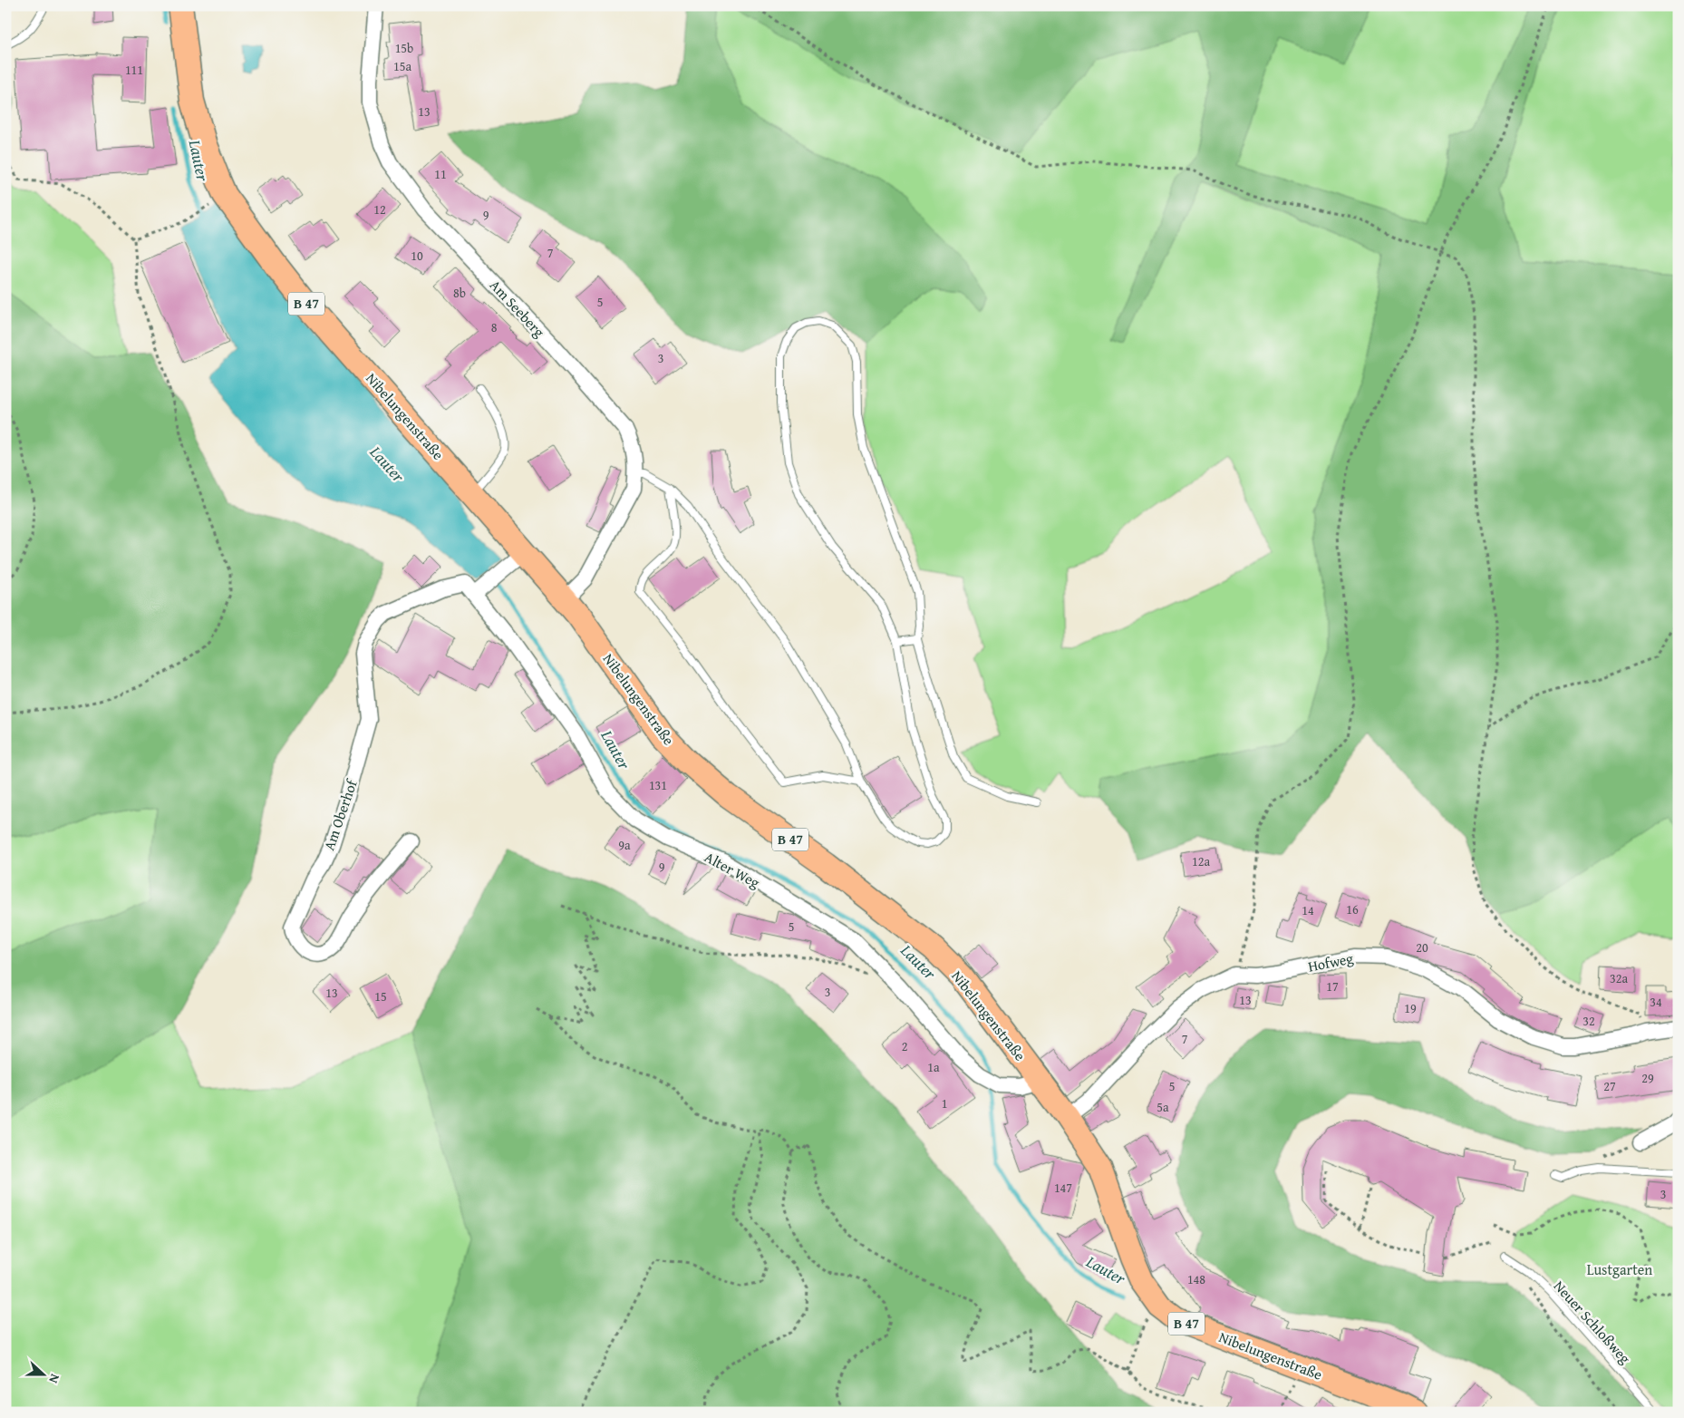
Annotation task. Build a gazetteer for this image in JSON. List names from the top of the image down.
{
  "streets": {
    "main road": ["B 47", "Nibelungenstraße"],
    "street": [
      "Am Seeberg",
      "Am Oberhof",
      "Alter Weg",
      "Hofweg"
    ],
    "lane": ["Neuer Schloßweg"]
  },
  "crossings": [
    ["Am Seeberg", "Nibelungenstraße"],
    ["Nibelungenstraße", "Alter Weg"],
    ["Nibelungenstraße", "Hofweg"],
    ["Am Oberhof", "Alter Weg"]
  ],
  "water": ["Lauter"],
  "parks": ["Lustgarten"],
  "house_numbers": [
    "15b",
    "15a",
    "111",
    "13",
    "11",
    "12",
    "9",
    "7",
    "10",
    "8b",
    "5",
    "8",
    "3",
    "131",
    "9a",
    "12a",
    "9",
    "16",
    "14",
    "5",
    "20",
    "32a",
    "17",
    "3",
    "13",
    "15",
    "13",
    "34",
    "19",
    "32",
    "7",
    "2",
    "1a",
    "29",
    "5",
    "27",
    "1",
    "5a",
    "147",
    "3",
    "148"
  ],
  "north": "right"
}
